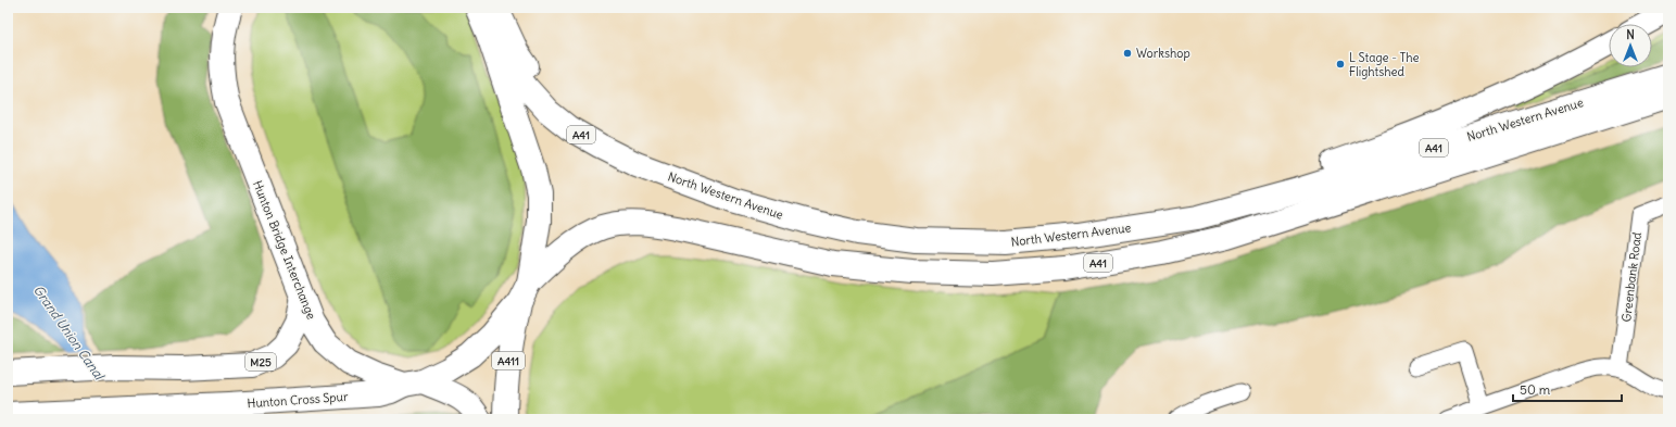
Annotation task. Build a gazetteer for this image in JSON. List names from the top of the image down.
{
  "streets": {
    "main road": [
      "North Western Avenue",
      "A41",
      "Hunton Bridge Interchange",
      "A411",
      "M25",
      "Hunton Cross Spur"
    ],
    "street": ["Greenbank Road"]
  },
  "crossings": [
    ["North Western Avenue", "A411"],
    ["Hunton Bridge Interchange", "M25"],
    ["Hunton Bridge Interchange", "Hunton Cross Spur"]
  ],
  "water": ["Grand Union Canal"],
  "places": ["Workshop", "L Stage - The Flightshed"],
  "scale_bar": "50 m",
  "north": "top"
}
